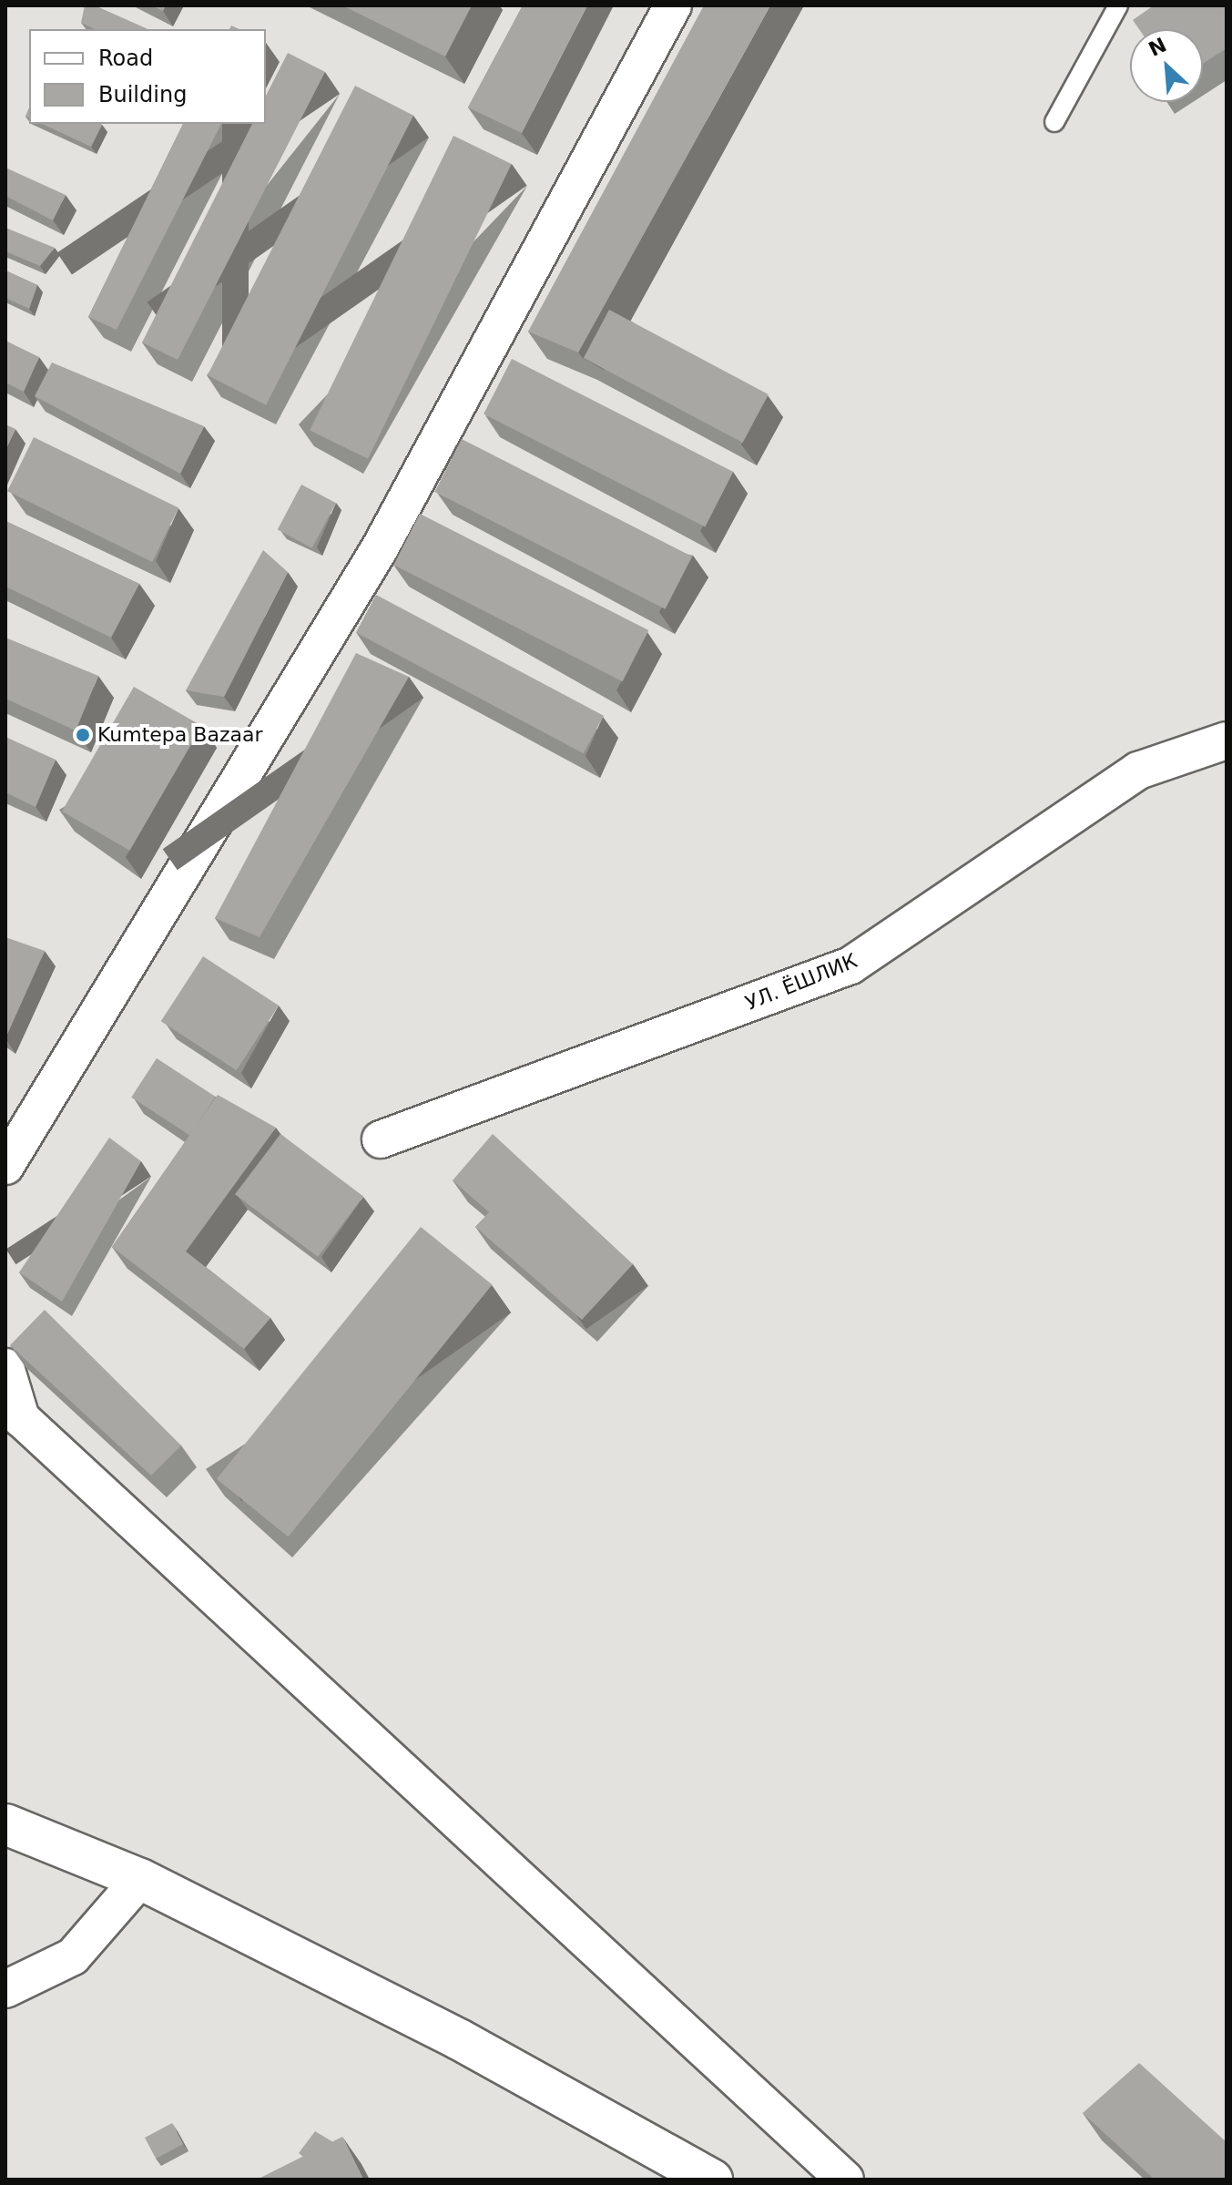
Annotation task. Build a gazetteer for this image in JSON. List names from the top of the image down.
{
  "streets": {
    "street": ["УЛ. ЁШЛИК"]
  },
  "places": ["Kumtepa Bazaar"],
  "legend": ["Road", "Building"],
  "north": "top left"
}
